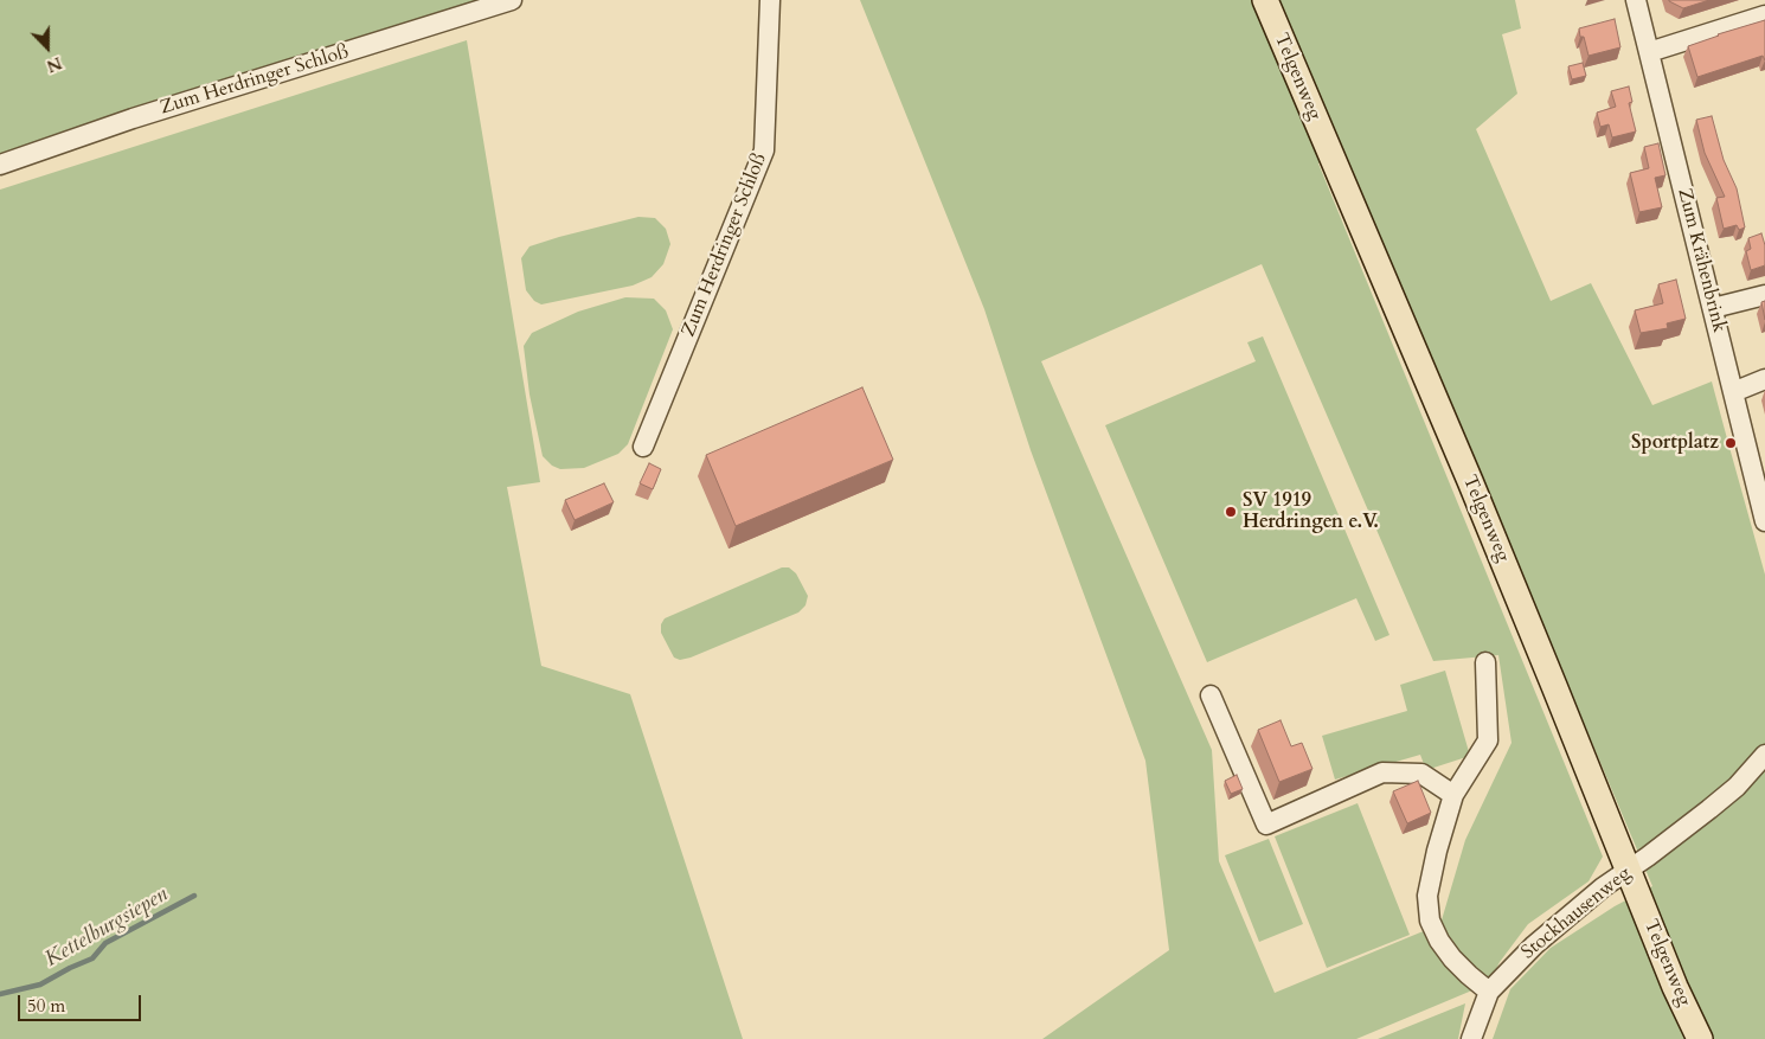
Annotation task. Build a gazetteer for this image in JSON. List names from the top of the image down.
{
  "streets": {
    "main road": ["Telgenweg"],
    "street": ["Zum Herdringer Schloß", "Zum Krähenbrink", "Stockhausenweg"]
  },
  "crossings": [
    ["Telgenweg", "Stockhausenweg"]
  ],
  "water": ["Kettelburgsiepen"],
  "places": ["Sportplatz", "SV 1919 Herdringen e.V."],
  "scale_bar": "50 m",
  "north": "bottom"
}
